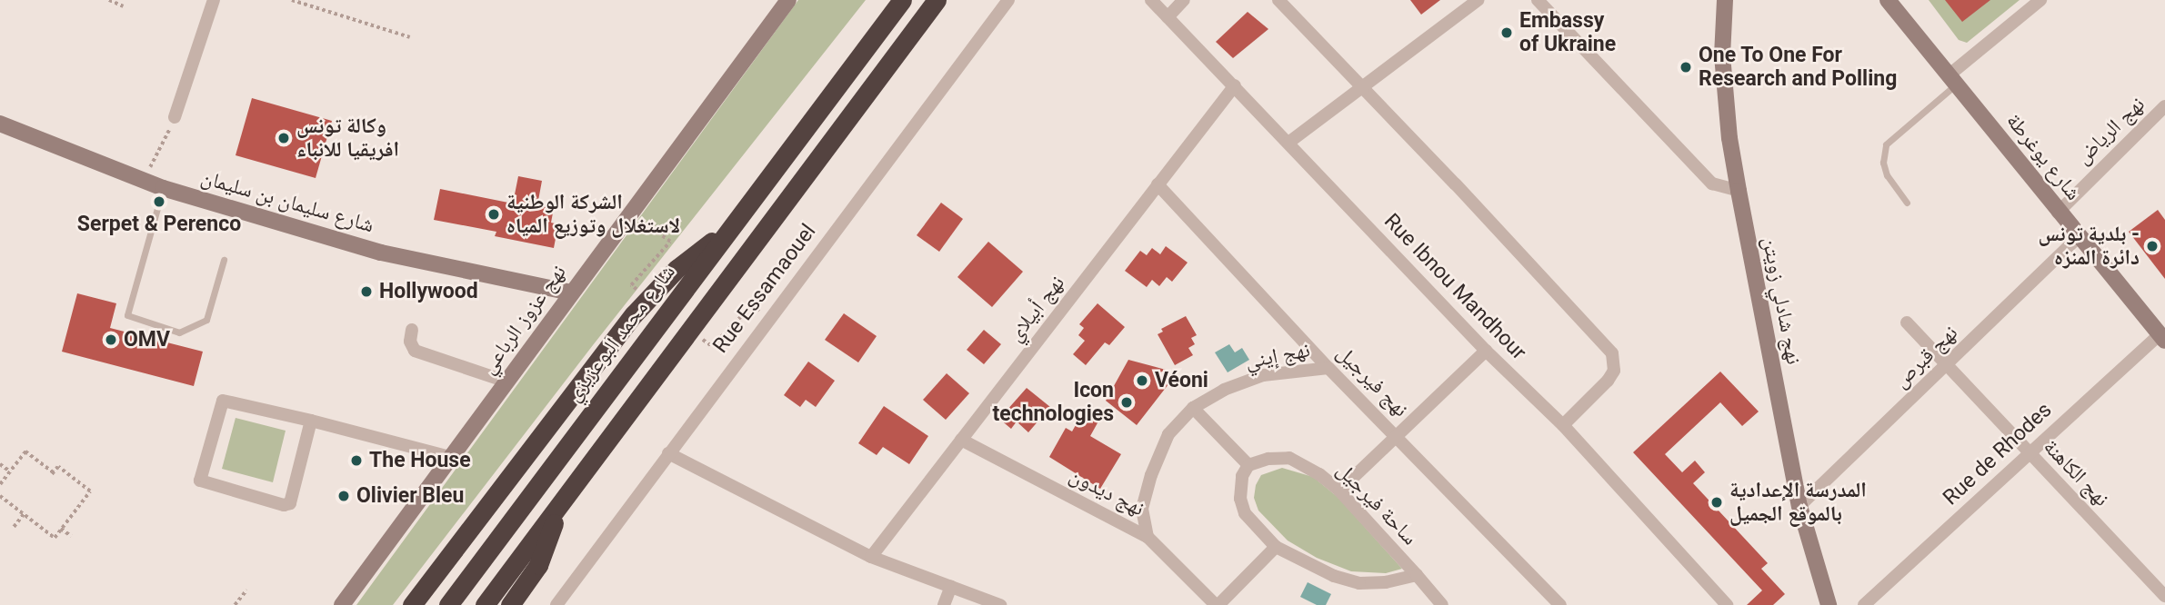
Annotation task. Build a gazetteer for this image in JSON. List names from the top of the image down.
{
  "streets": {
    "highway": ["شارع محمد البوعزيزي"],
    "street": [
      "نهج الرياض",
      "شارع يوغرطة",
      "شارع سليمان بن سليمان",
      "Rue Ibnou Mandhour",
      "Rue Essamaouel",
      "نهج شادلي زويتن",
      "نهج أبيلاي",
      "نهج عزوز الرباعي",
      "نهج إيني",
      "نهج قبرص",
      "نهج فيرجيل",
      "Rue de Rhodes",
      "نهج الكاهنة",
      "نهج ديدون",
      "ساحة فيرجيل"
    ]
  },
  "crossings": [
    ["نهج الرياض", "شارع يوغرطة"],
    ["شارع يوغرطة", "نهج قبرص"],
    ["شارع يوغرطة", "Rue de Rhodes"],
    ["شارع سليمان بن سليمان", "نهج عزوز الرباعي"],
    ["Rue Ibnou Mandhour", "نهج أبيلاي"],
    ["نهج شادلي زويتن", "نهج قبرص"],
    ["نهج أبيلاي", "نهج فيرجيل"],
    ["نهج أبيلاي", "نهج ديدون"],
    ["نهج إيني", "نهج فيرجيل"],
    ["نهج إيني", "نهج ديدون"],
    ["نهج قبرص", "نهج الكاهنة"],
    ["Rue de Rhodes", "نهج الكاهنة"]
  ],
  "places": [
    "Embassy of Ukraine",
    "One To One For Research and Polling",
    "وكالة تونس افريقيا للانباء",
    "Serpet & Perenco",
    "الشركة الوطنية لاستغلال وتوزيع المياه",
    "بلدية تونس - دائرة المنزه",
    "Hollywood",
    "OMV",
    "Véoni",
    "Icon technologies",
    "The House",
    "Olivier Bleu",
    "المدرسة الإعدادية بالموقع الجميل"
  ]
}
